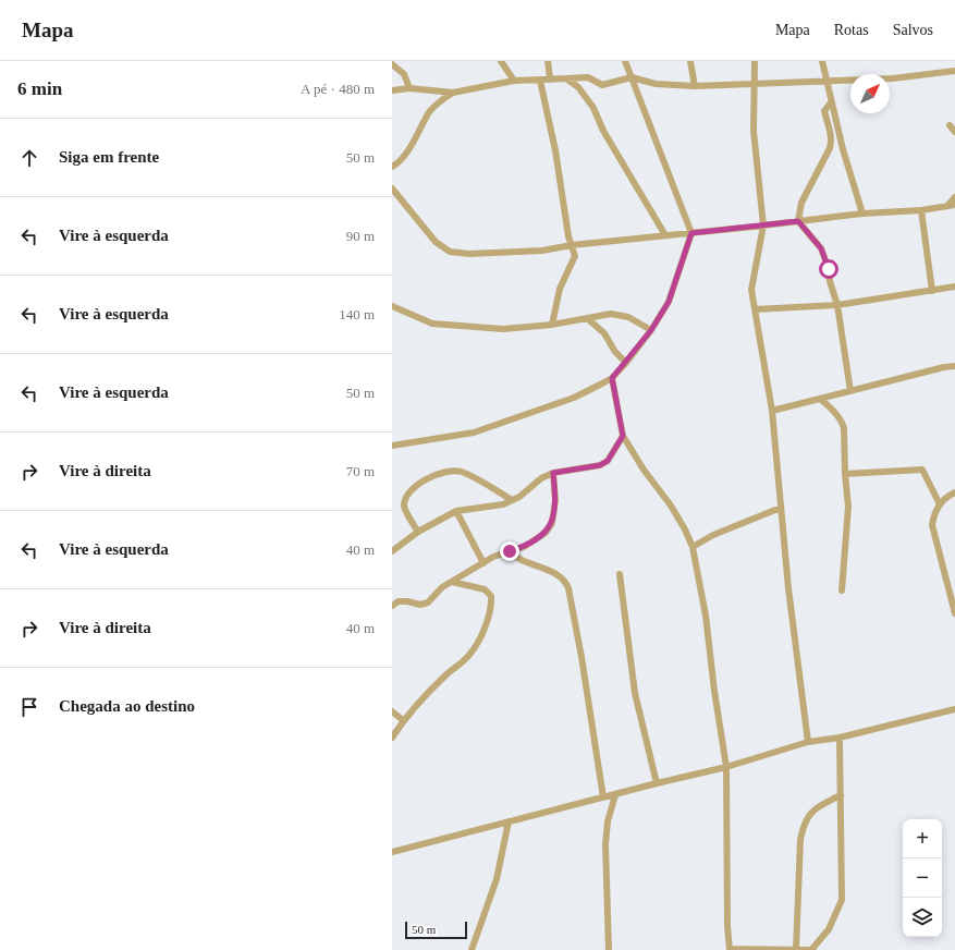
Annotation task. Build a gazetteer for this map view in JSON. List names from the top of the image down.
{
  "scale_bar": "50 m",
  "north": "top right",
  "page": {
    "header": "Mapa",
    "nav": ["Mapa", "Rotas", "Salvos"],
    "heading": ["6 min", "A pé · 480 m"],
    "list": [
      ["Siga em frente", "50 m"],
      ["Vire à esquerda", "90 m"],
      ["Vire à esquerda", "140 m"],
      ["Vire à esquerda", "50 m"],
      ["Vire à direita", "70 m"],
      ["Vire à esquerda", "40 m"],
      ["Vire à direita", "40 m"],
      "Chegada ao destino"
    ],
    "map_buttons": ["+", "−"],
    "scale": "50 m"
  }
}
